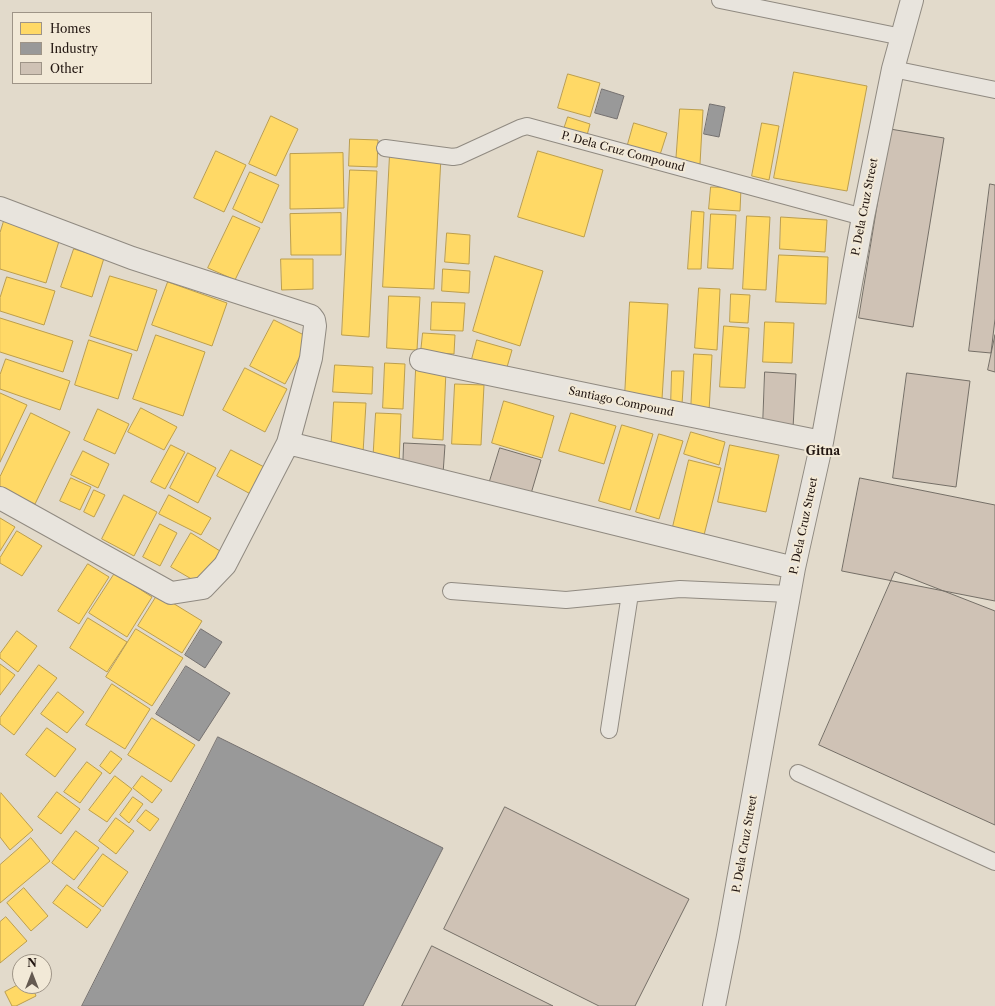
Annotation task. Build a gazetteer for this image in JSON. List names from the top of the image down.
{
  "streets": {
    "street": ["P. Dela Cruz Street", "Santiago Compound"],
    "lane": ["P. Dela Cruz Compound"]
  },
  "crossings": [
    ["P. Dela Cruz Compound", "P. Dela Cruz Street"],
    ["P. Dela Cruz Street", "Santiago Compound"]
  ],
  "districts": ["Gitna"],
  "legend": ["Homes", "Industry", "Other"],
  "north": "top"
}
